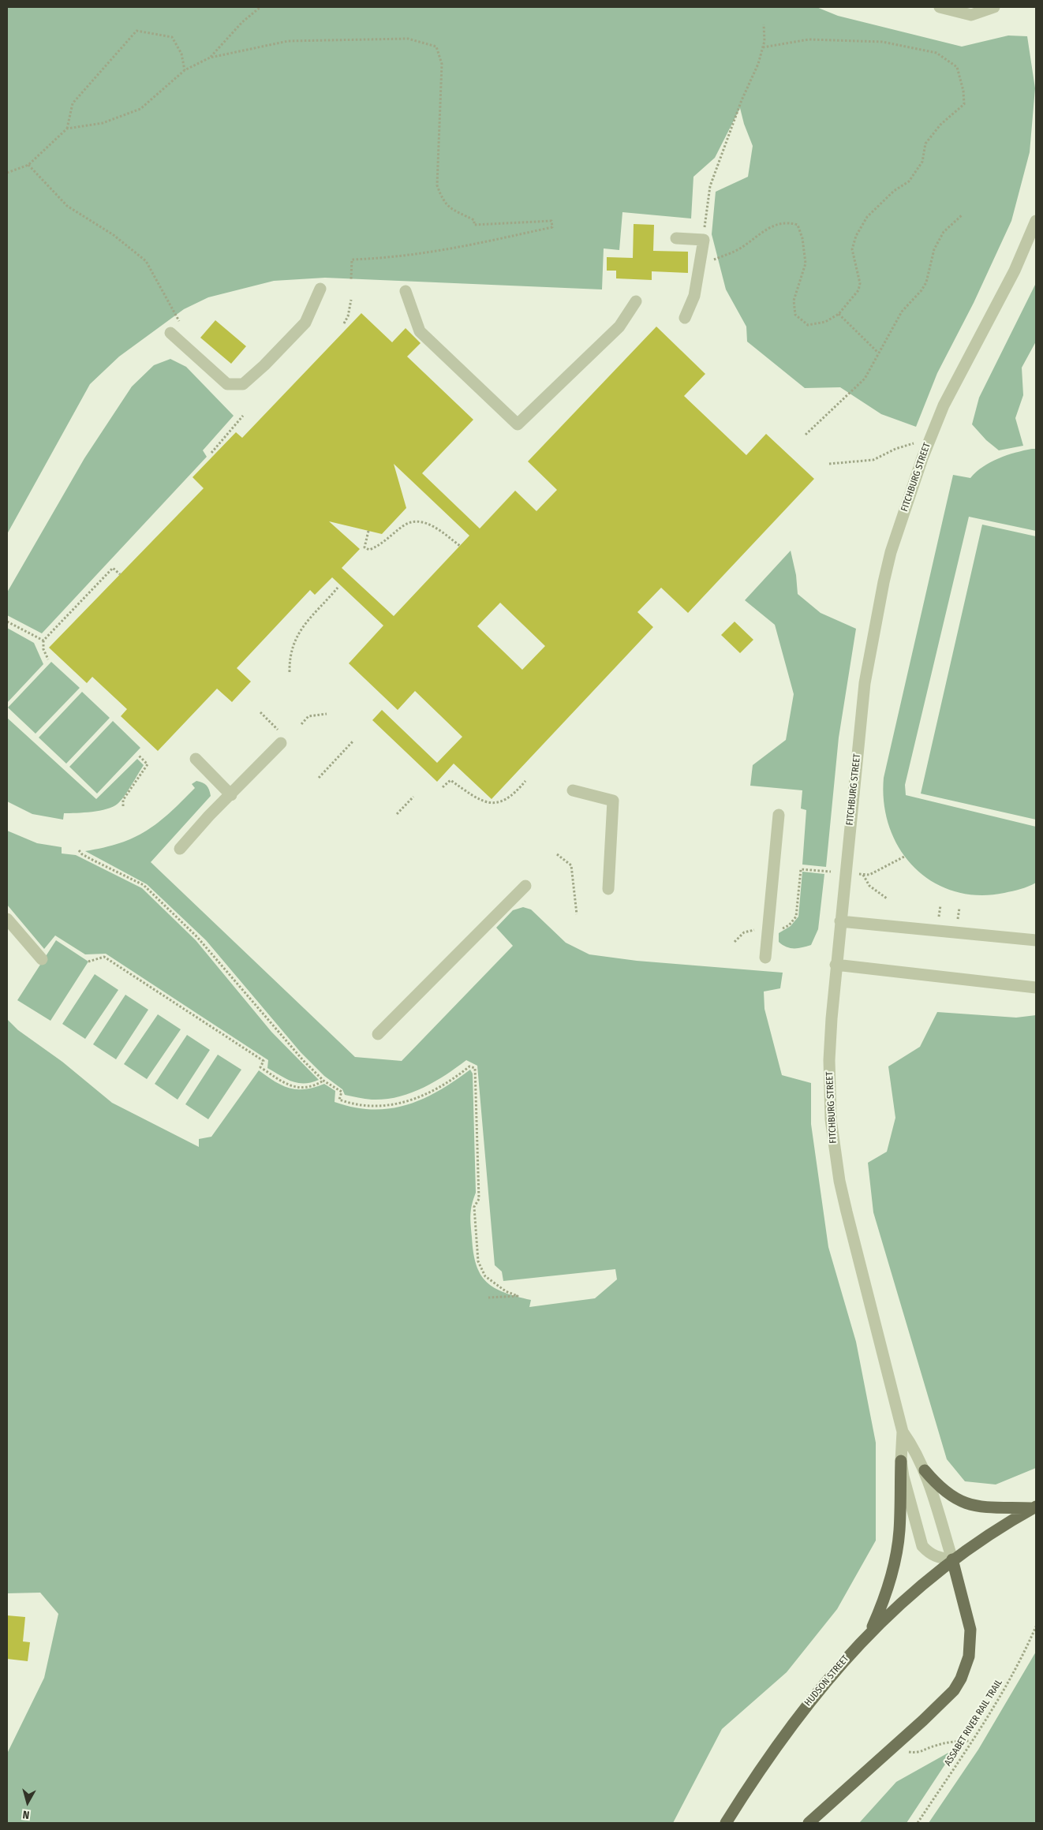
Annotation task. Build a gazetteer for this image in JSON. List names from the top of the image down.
{
  "streets": {
    "main road": ["HUDSON STREET"],
    "street": ["FITCHBURG STREET"],
    "path": ["ASSABET RIVER RAIL TRAIL"]
  },
  "north": "bottom"
}
